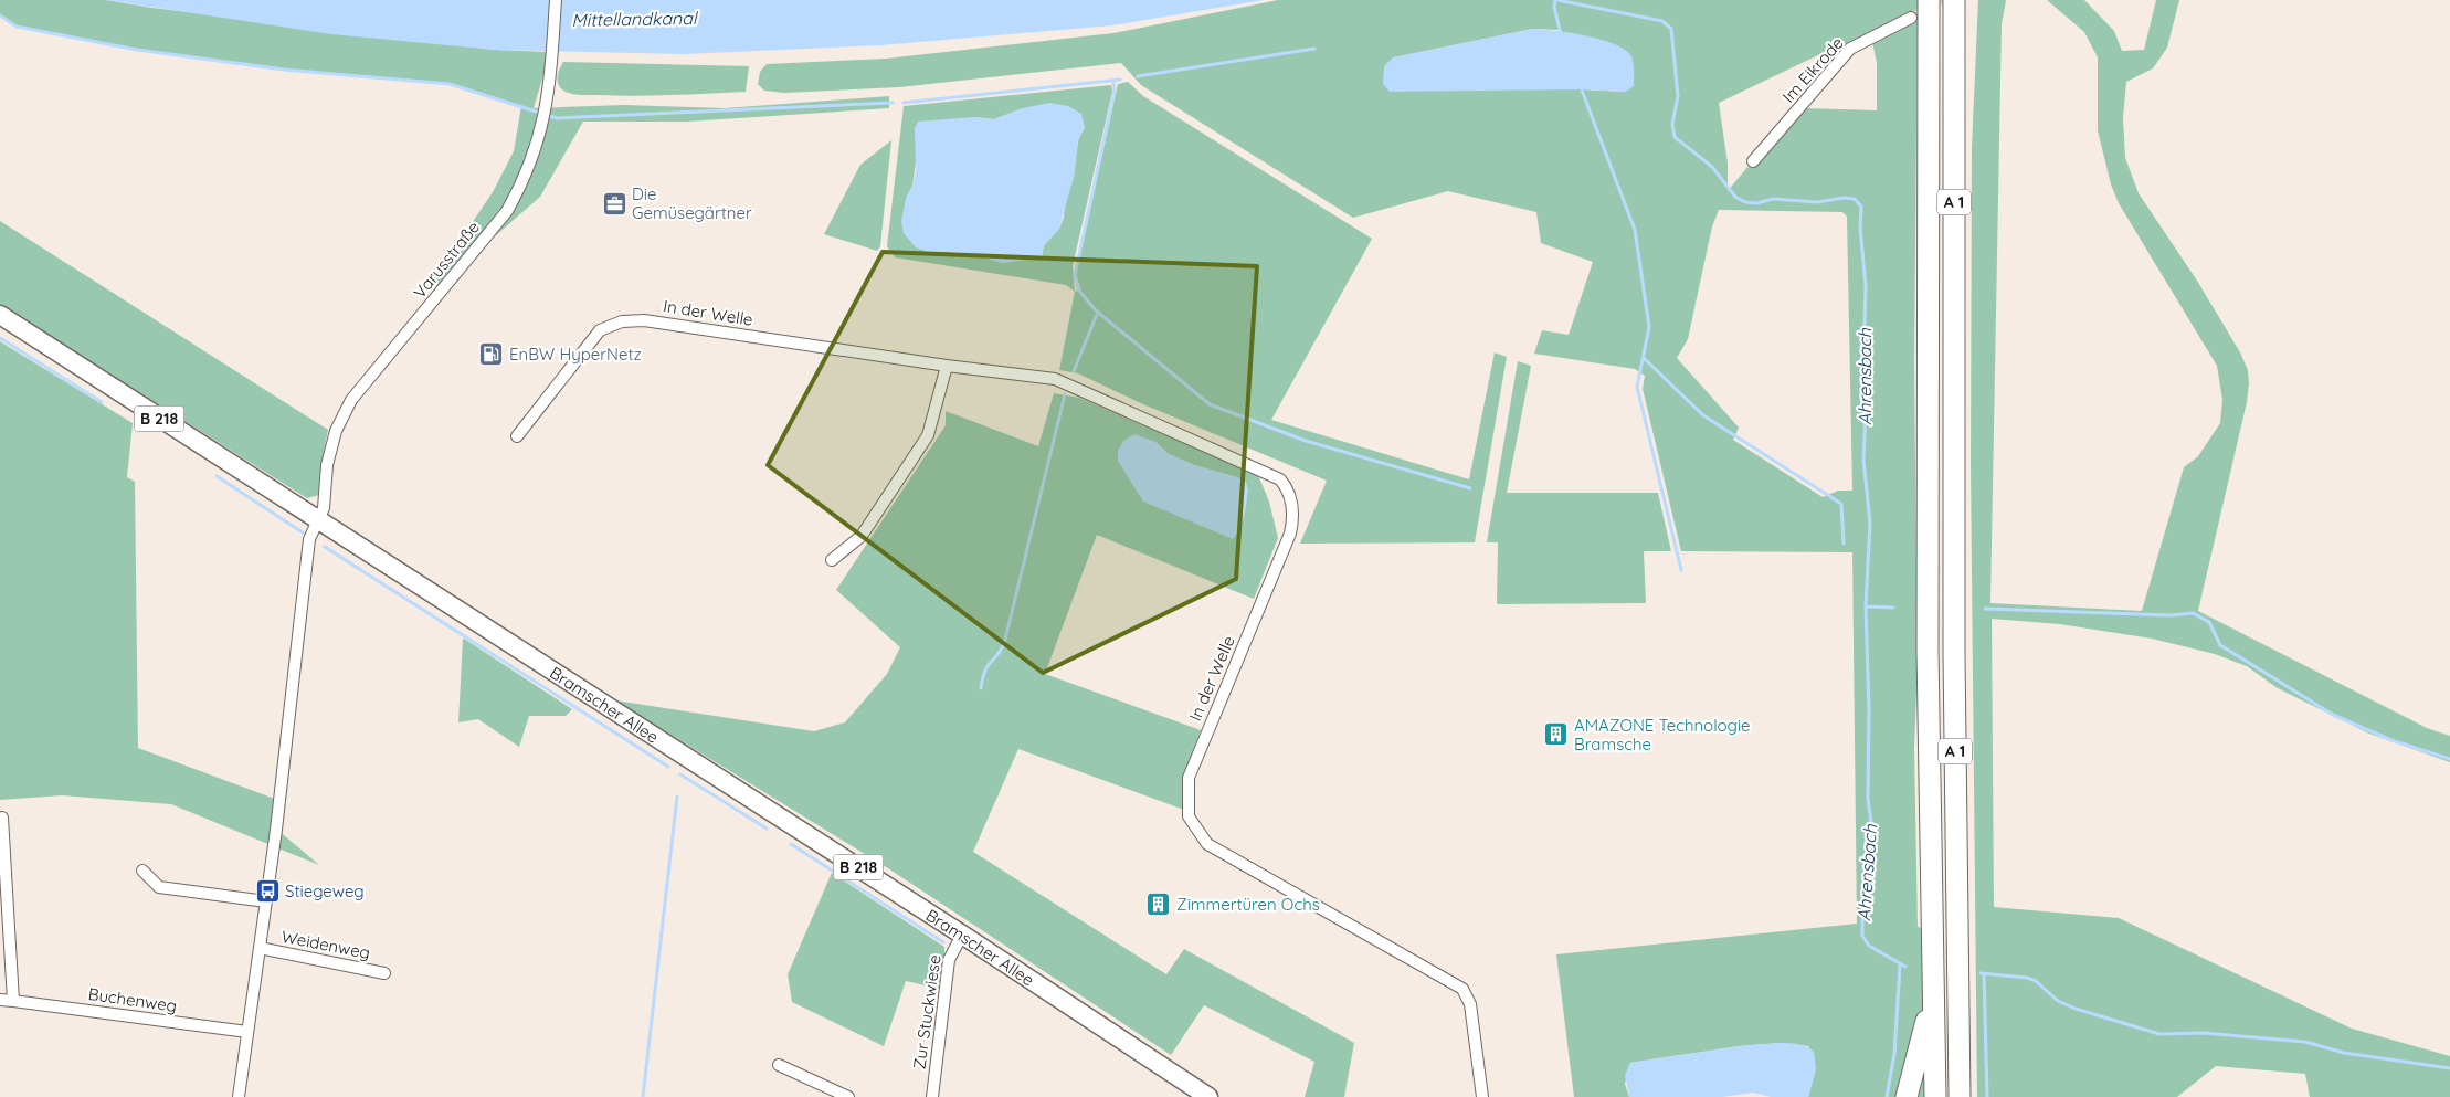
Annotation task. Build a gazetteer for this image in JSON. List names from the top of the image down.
{
  "streets": {
    "highway": ["A 1"],
    "main road": ["B 218", "Bramscher Allee"],
    "street": [
      "Im Eikrode",
      "Varusstraße",
      "In der Welle",
      "Weidenweg",
      "Buchenweg",
      "Zur Stuckwiese"
    ]
  },
  "crossings": [
    ["Varusstraße", "Bramscher Allee"],
    ["Bramscher Allee", "Zur Stuckwiese"]
  ],
  "water": ["Mittellandkanal", "Ahrensbach"],
  "places": {
    "office": ["Die Gemüsegärtner"],
    "fuel station": ["EnBW HyperNetz"],
    "building": ["AMAZONE Technologie Bramsche", "Zimmertüren Ochs"],
    "bus stop": ["Stiegeweg"]
  }
}
